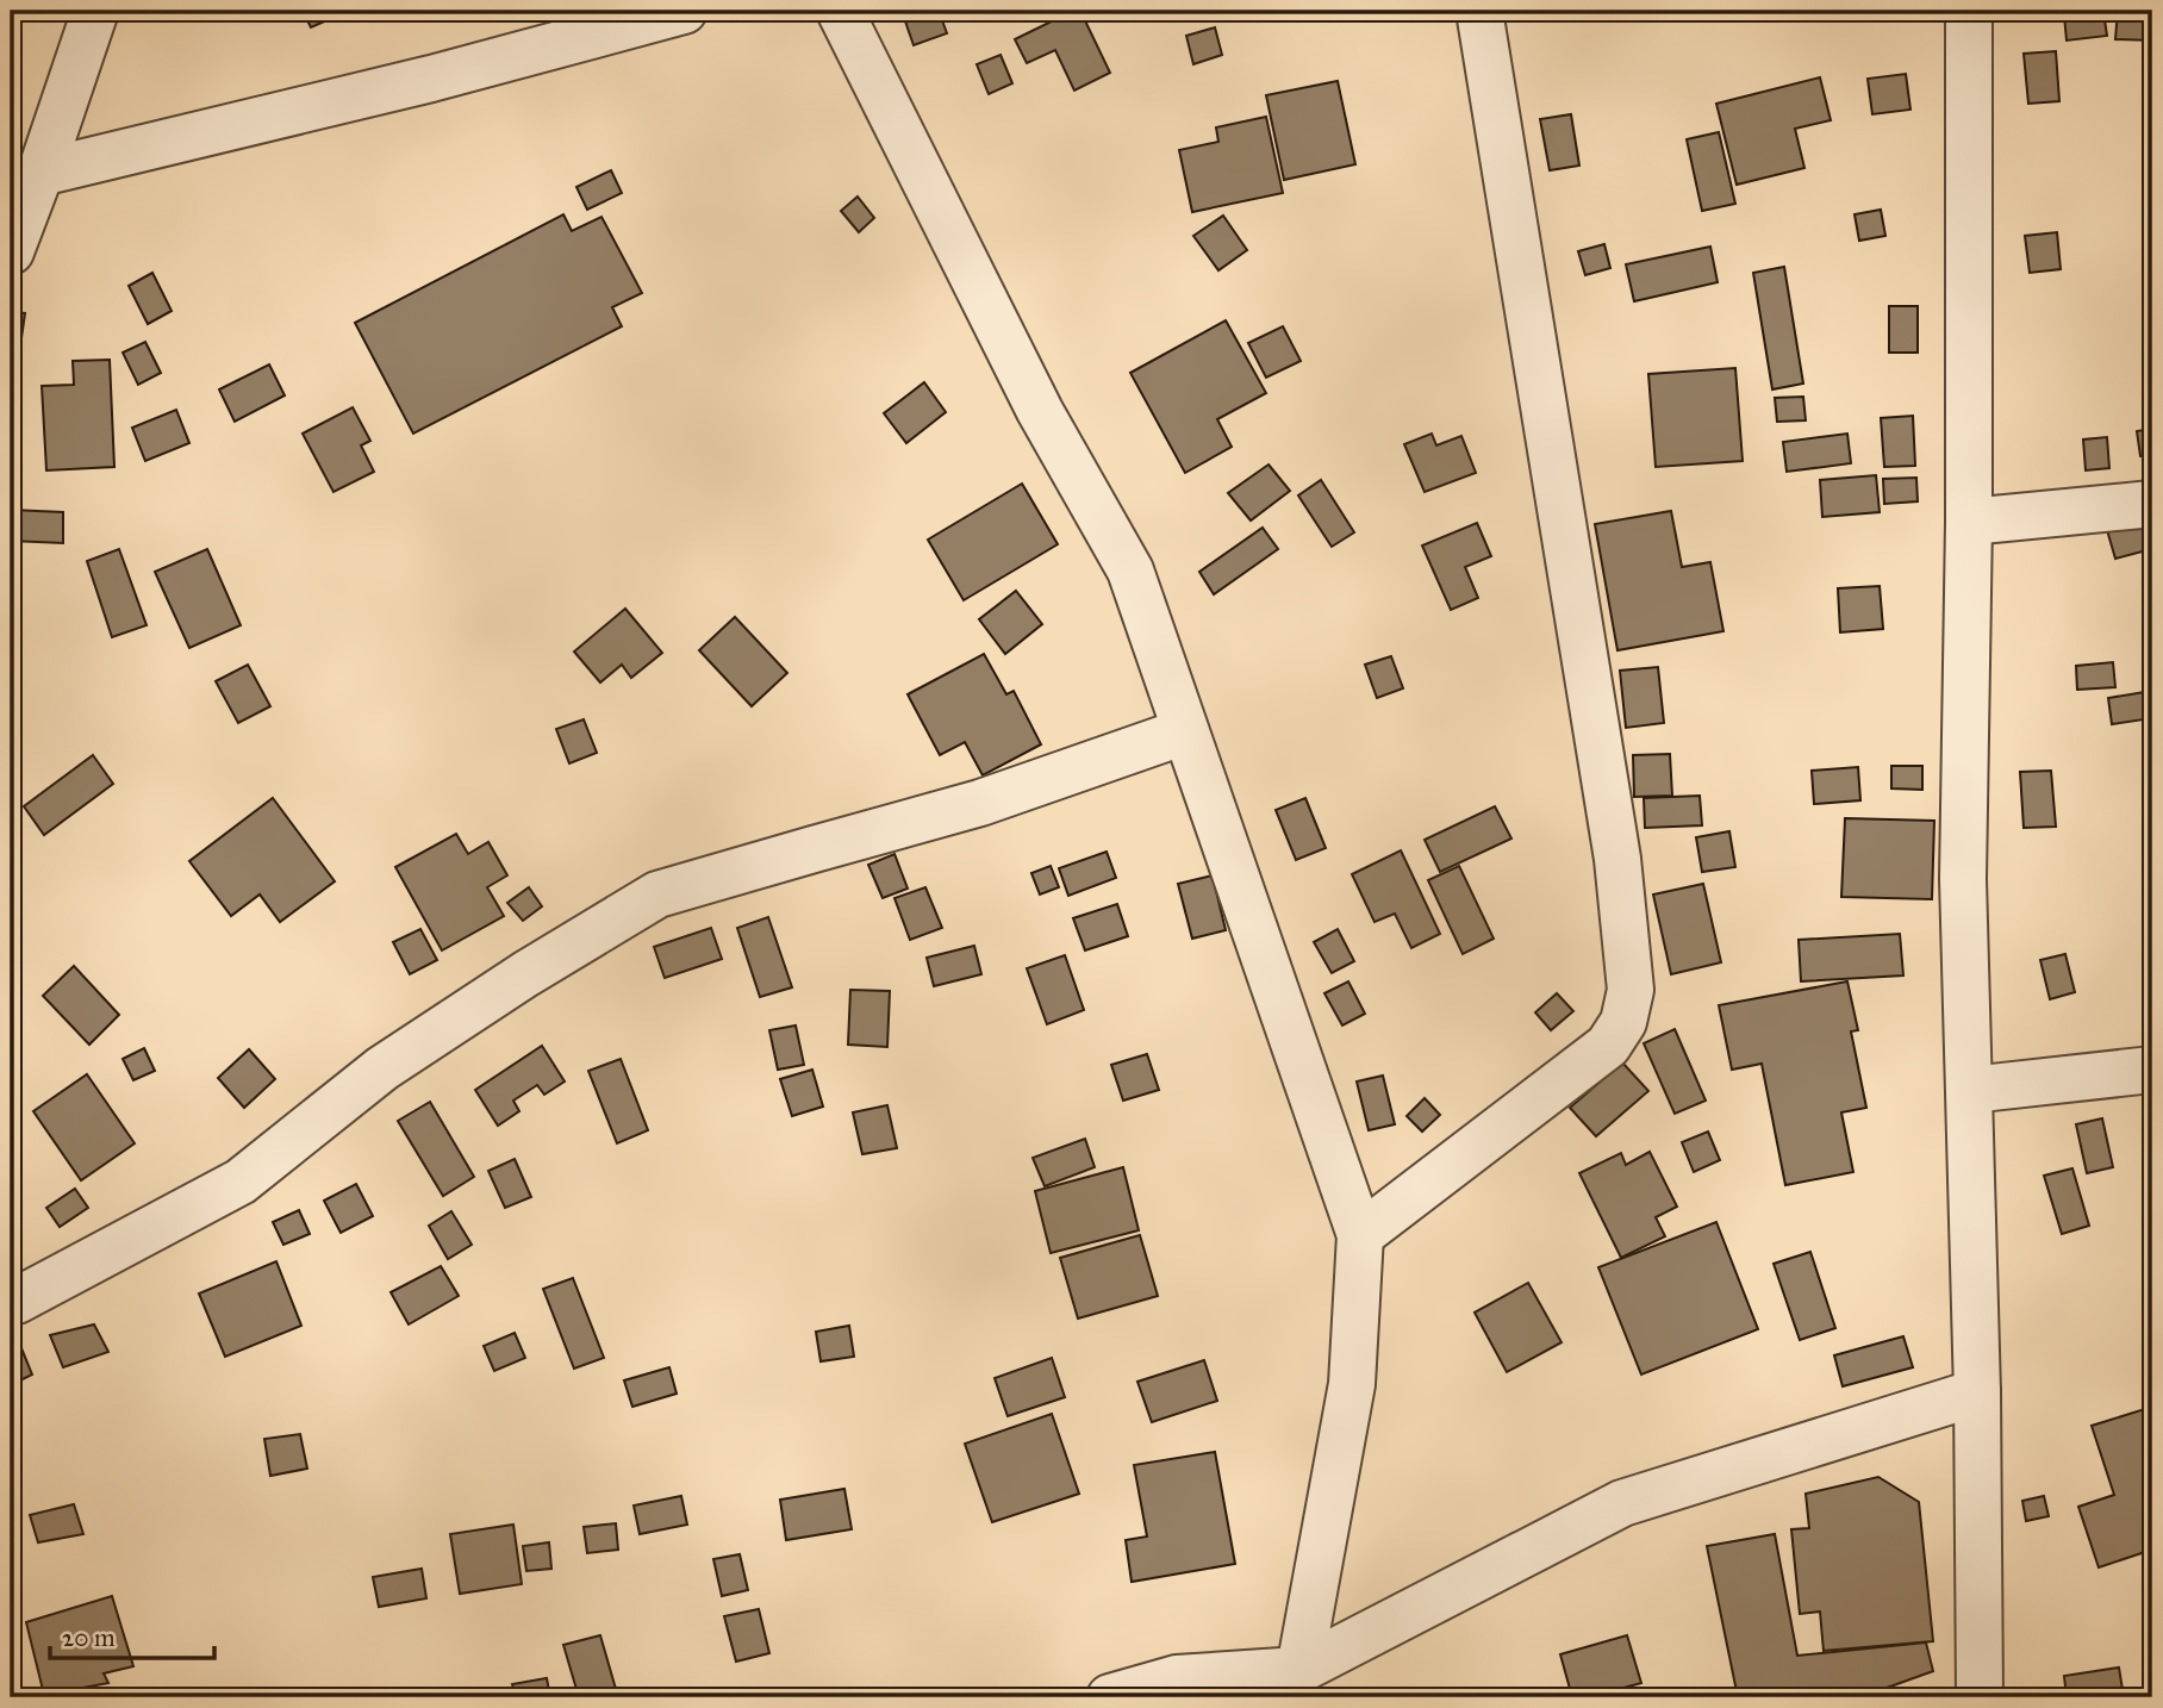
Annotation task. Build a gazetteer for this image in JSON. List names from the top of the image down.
{
  "scale_bar": "20 m"
}
